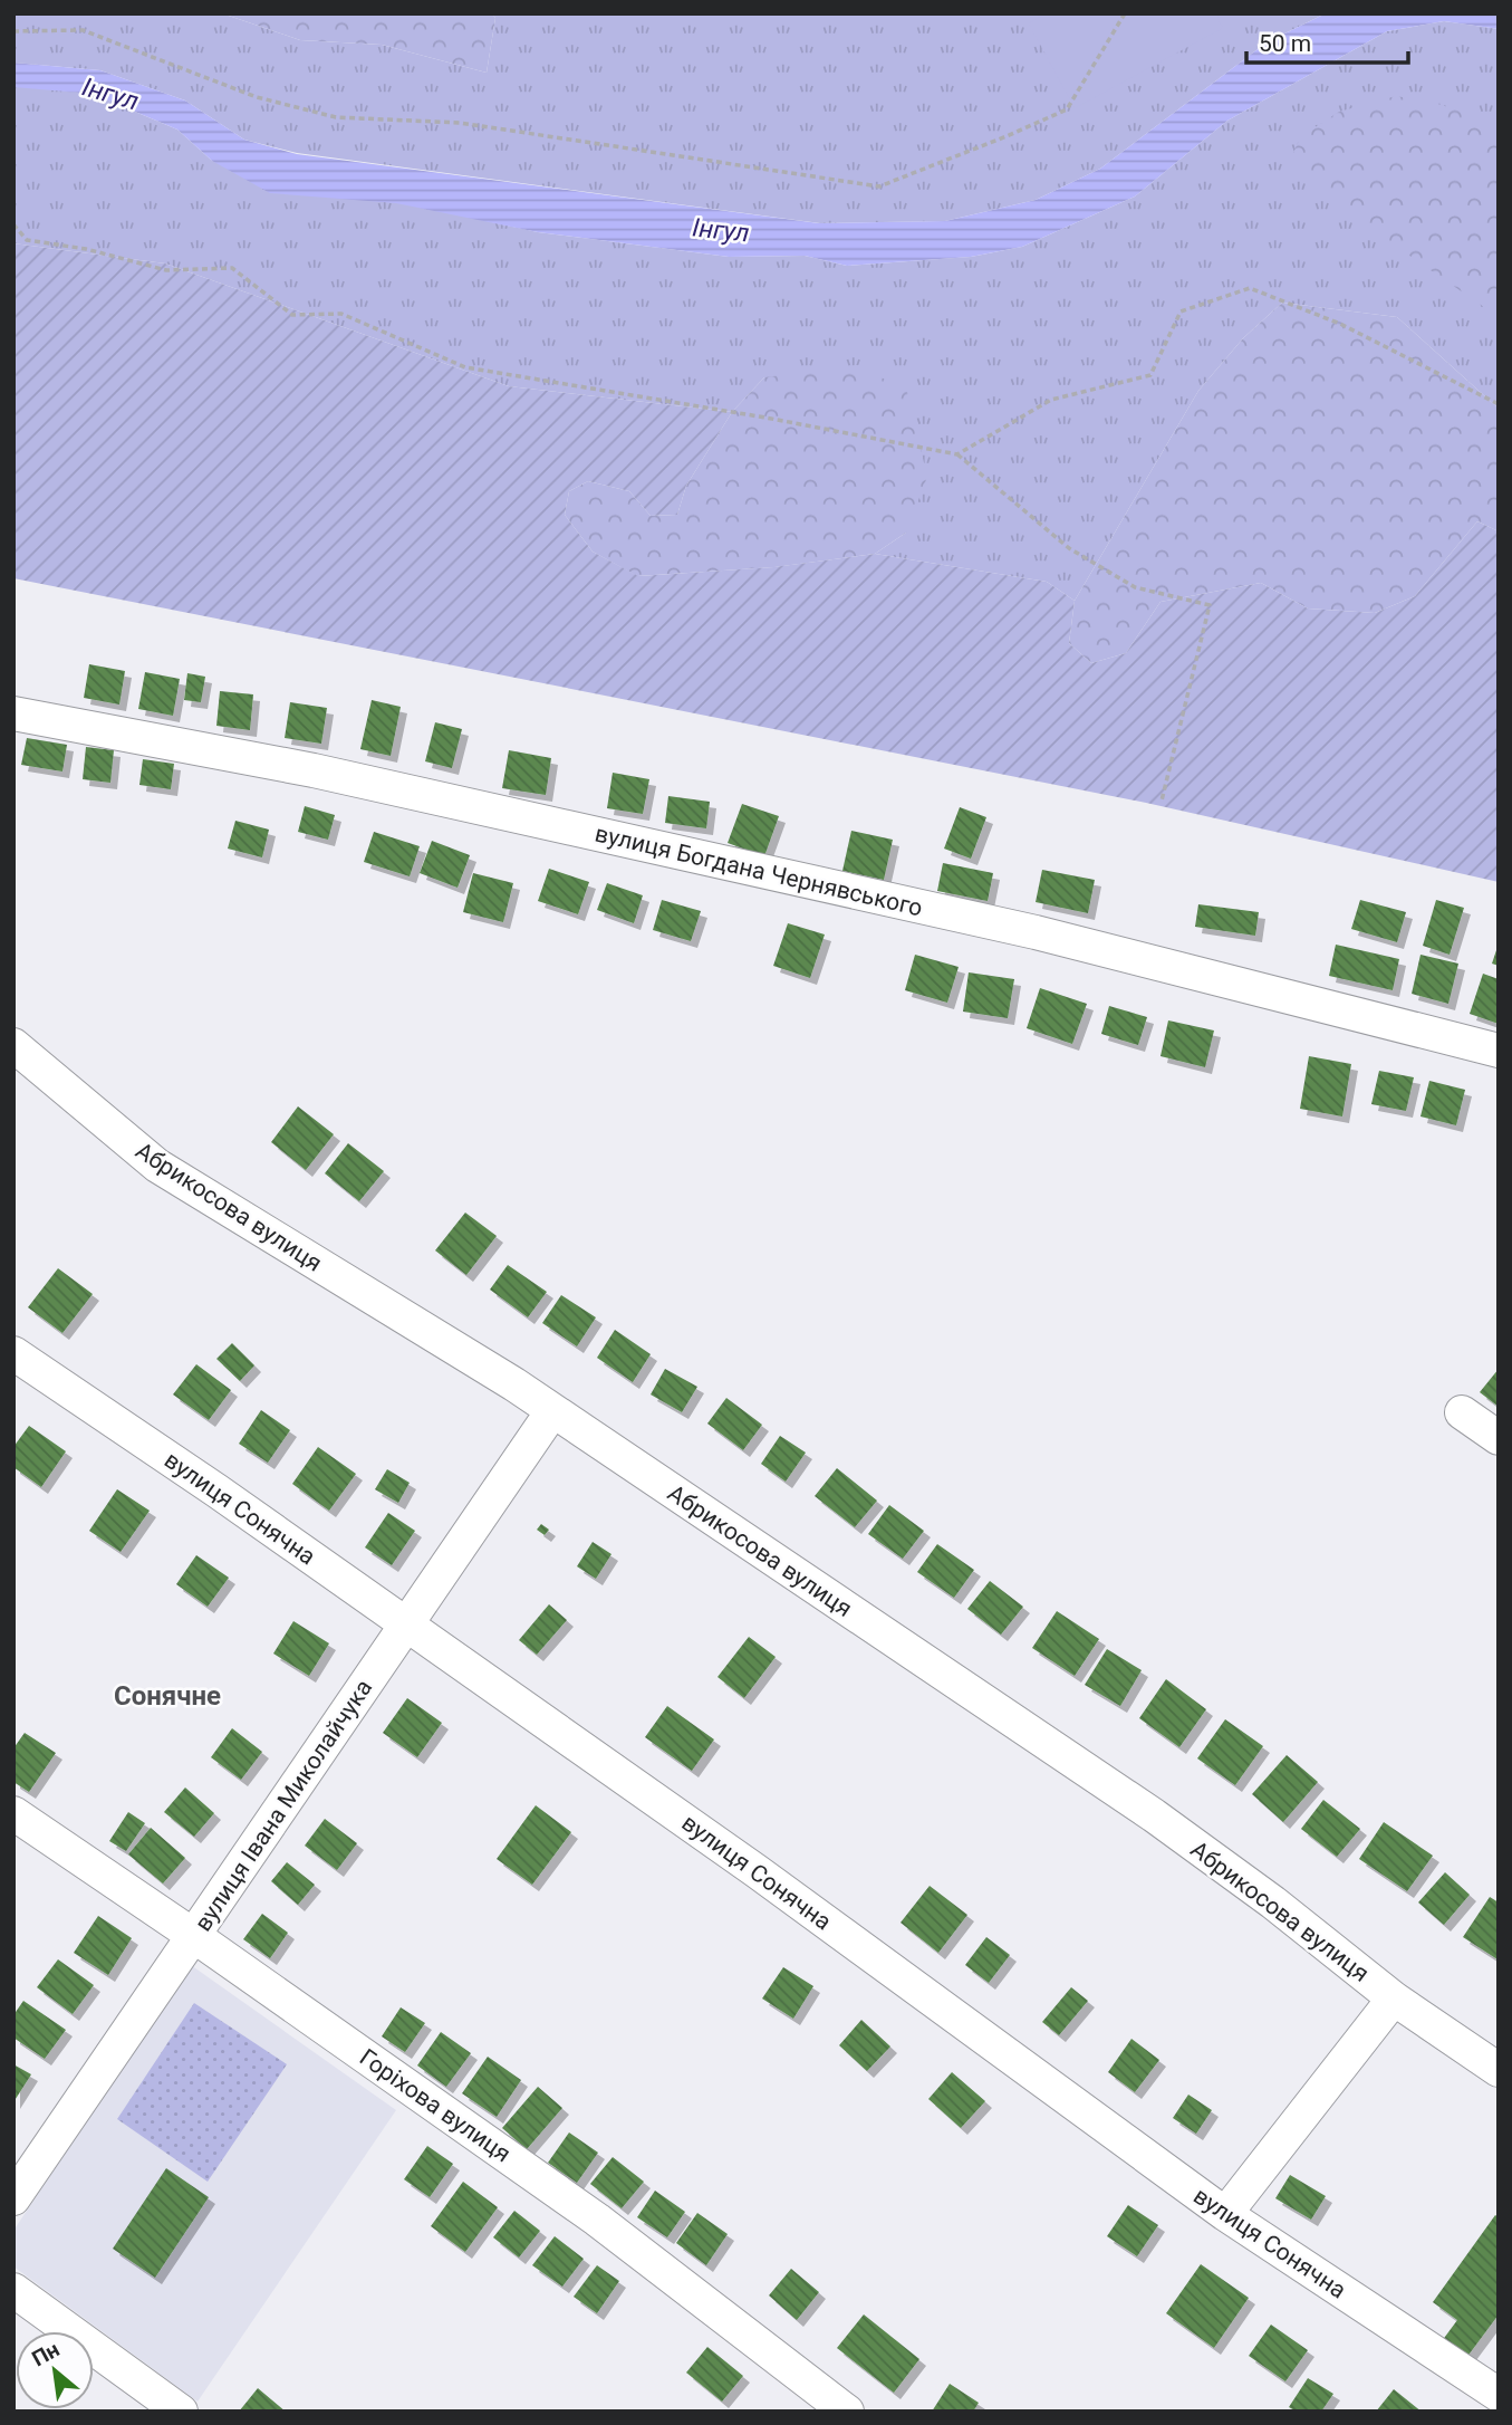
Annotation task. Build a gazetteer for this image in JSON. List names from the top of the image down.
{
  "streets": {
    "street": [
      "вулиця Богдана Чернявського",
      "Абрикосова вулиця",
      "вулиця Сонячна",
      "вулиця Івана Миколайчука",
      "Горіхова вулиця"
    ]
  },
  "crossings": [
    ["Абрикосова вулиця", "вулиця Івана Миколайчука"],
    ["вулиця Сонячна", "вулиця Івана Миколайчука"],
    ["вулиця Івана Миколайчука", "Горіхова вулиця"]
  ],
  "districts": ["Сонячне"],
  "water": ["Інгул"],
  "scale_bar": "50 m",
  "north": "top left"
}
